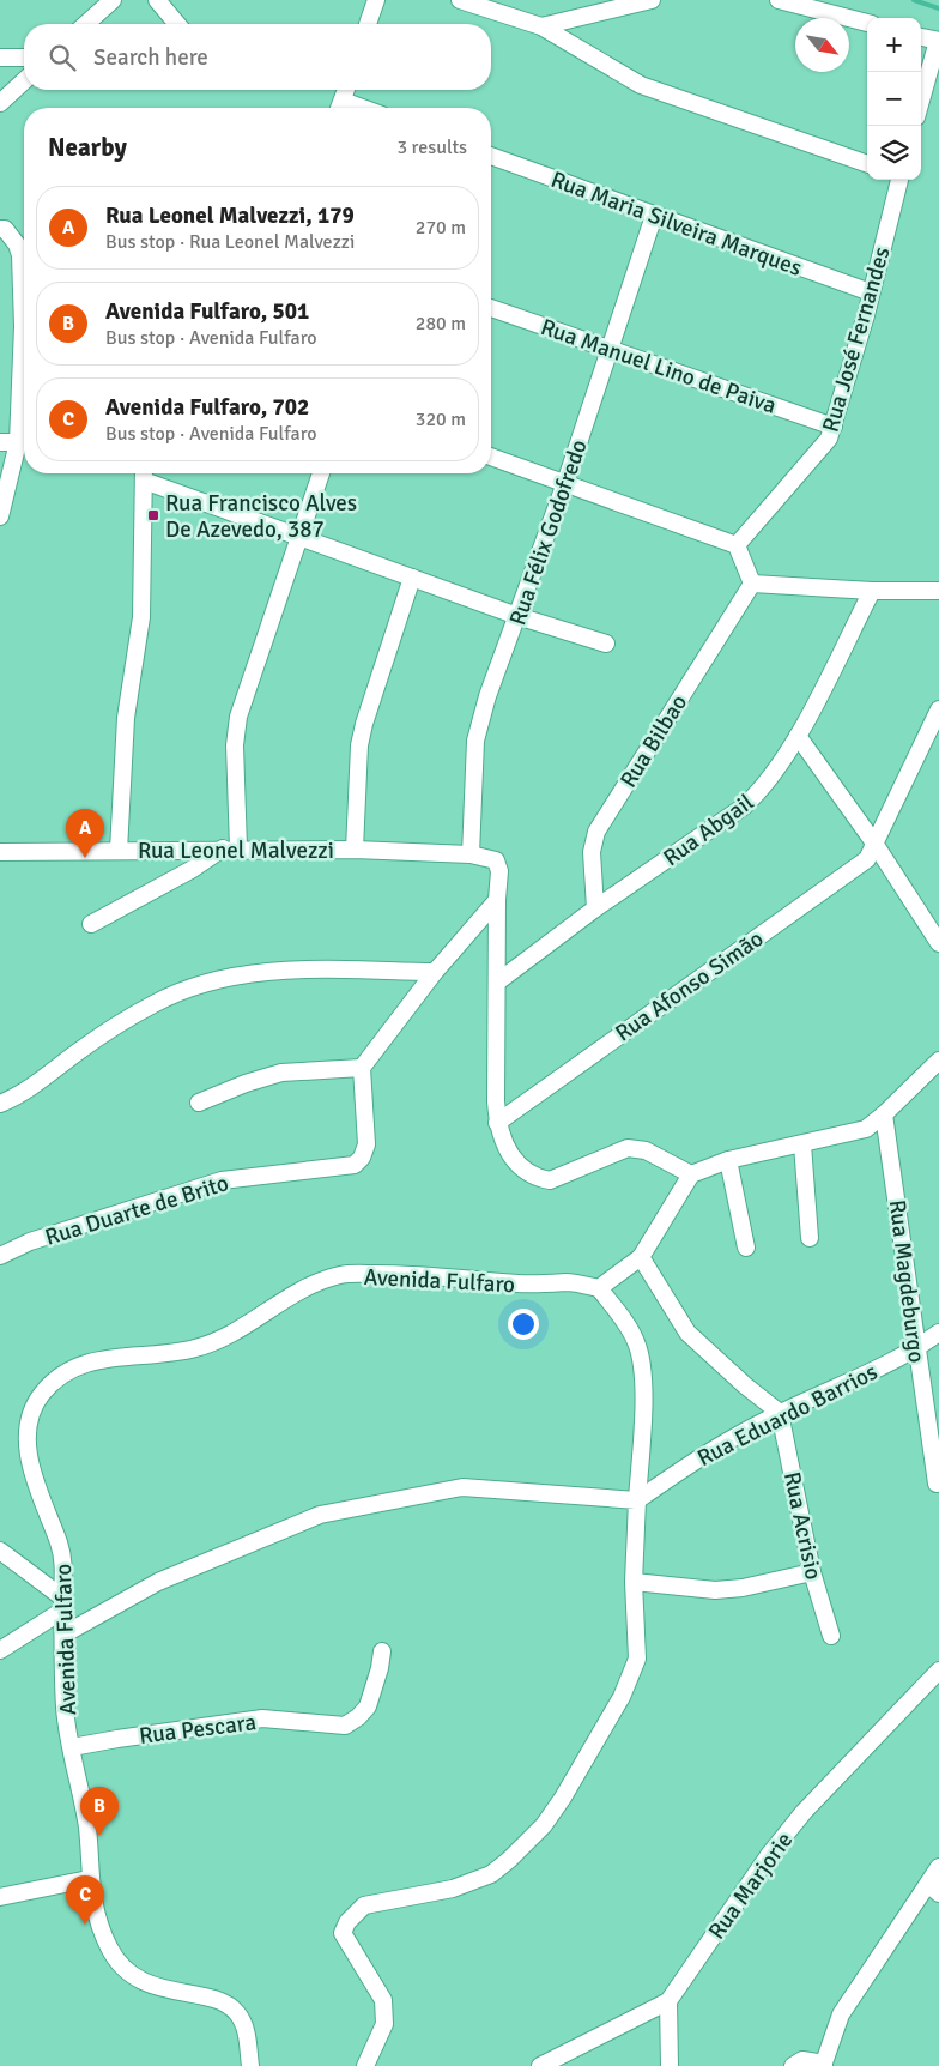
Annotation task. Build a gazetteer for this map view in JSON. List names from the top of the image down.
{
  "streets": {
    "street": [
      "Rua Maria Silveira Marques",
      "Rua José Fernandes",
      "Rua Manuel Lino de Paiva",
      "Rua Félix Godofredo",
      "Rua Bilbao",
      "Rua Abgail",
      "Rua Leonel Malvezzi",
      "Rua Afonso Simão",
      "Rua Duarte de Brito",
      "Avenida Fulfaro",
      "Rua Magdeburgo",
      "Rua Eduardo Barrios",
      "Rua Acrisio",
      "Rua Pescara",
      "Rua Marjorie"
    ]
  },
  "crossings": [
    ["Rua Maria Silveira Marques", "Rua José Fernandes"],
    ["Rua Maria Silveira Marques", "Rua Félix Godofredo"],
    ["Rua José Fernandes", "Rua Manuel Lino de Paiva"],
    ["Rua Manuel Lino de Paiva", "Rua Félix Godofredo"],
    ["Rua Félix Godofredo", "Rua Leonel Malvezzi"],
    ["Rua Bilbao", "Rua Abgail"],
    ["Avenida Fulfaro", "Rua Pescara"],
    ["Rua Magdeburgo", "Rua Eduardo Barrios"],
    ["Rua Eduardo Barrios", "Rua Acrisio"]
  ],
  "places": {
    "transit": ["Rua Francisco Alves De Azevedo, 387"]
  },
  "north": "bottom right",
  "page": {
    "map_buttons": ["+", "−"],
    "search": "Search here",
    "heading": ["Nearby", "3 results"],
    "list": [
      {
        "mark": "A",
        "name": "Rua Leonel Malvezzi, 179",
        "note": "Bus stop · Rua Leonel Malvezzi",
        "value": "270 m"
      },
      {
        "mark": "B",
        "name": "Avenida Fulfaro, 501",
        "note": "Bus stop · Avenida Fulfaro",
        "value": "280 m"
      },
      {
        "mark": "C",
        "name": "Avenida Fulfaro, 702",
        "note": "Bus stop · Avenida Fulfaro",
        "value": "320 m"
      }
    ],
    "pins": ["A", "B", "C"]
  }
}
